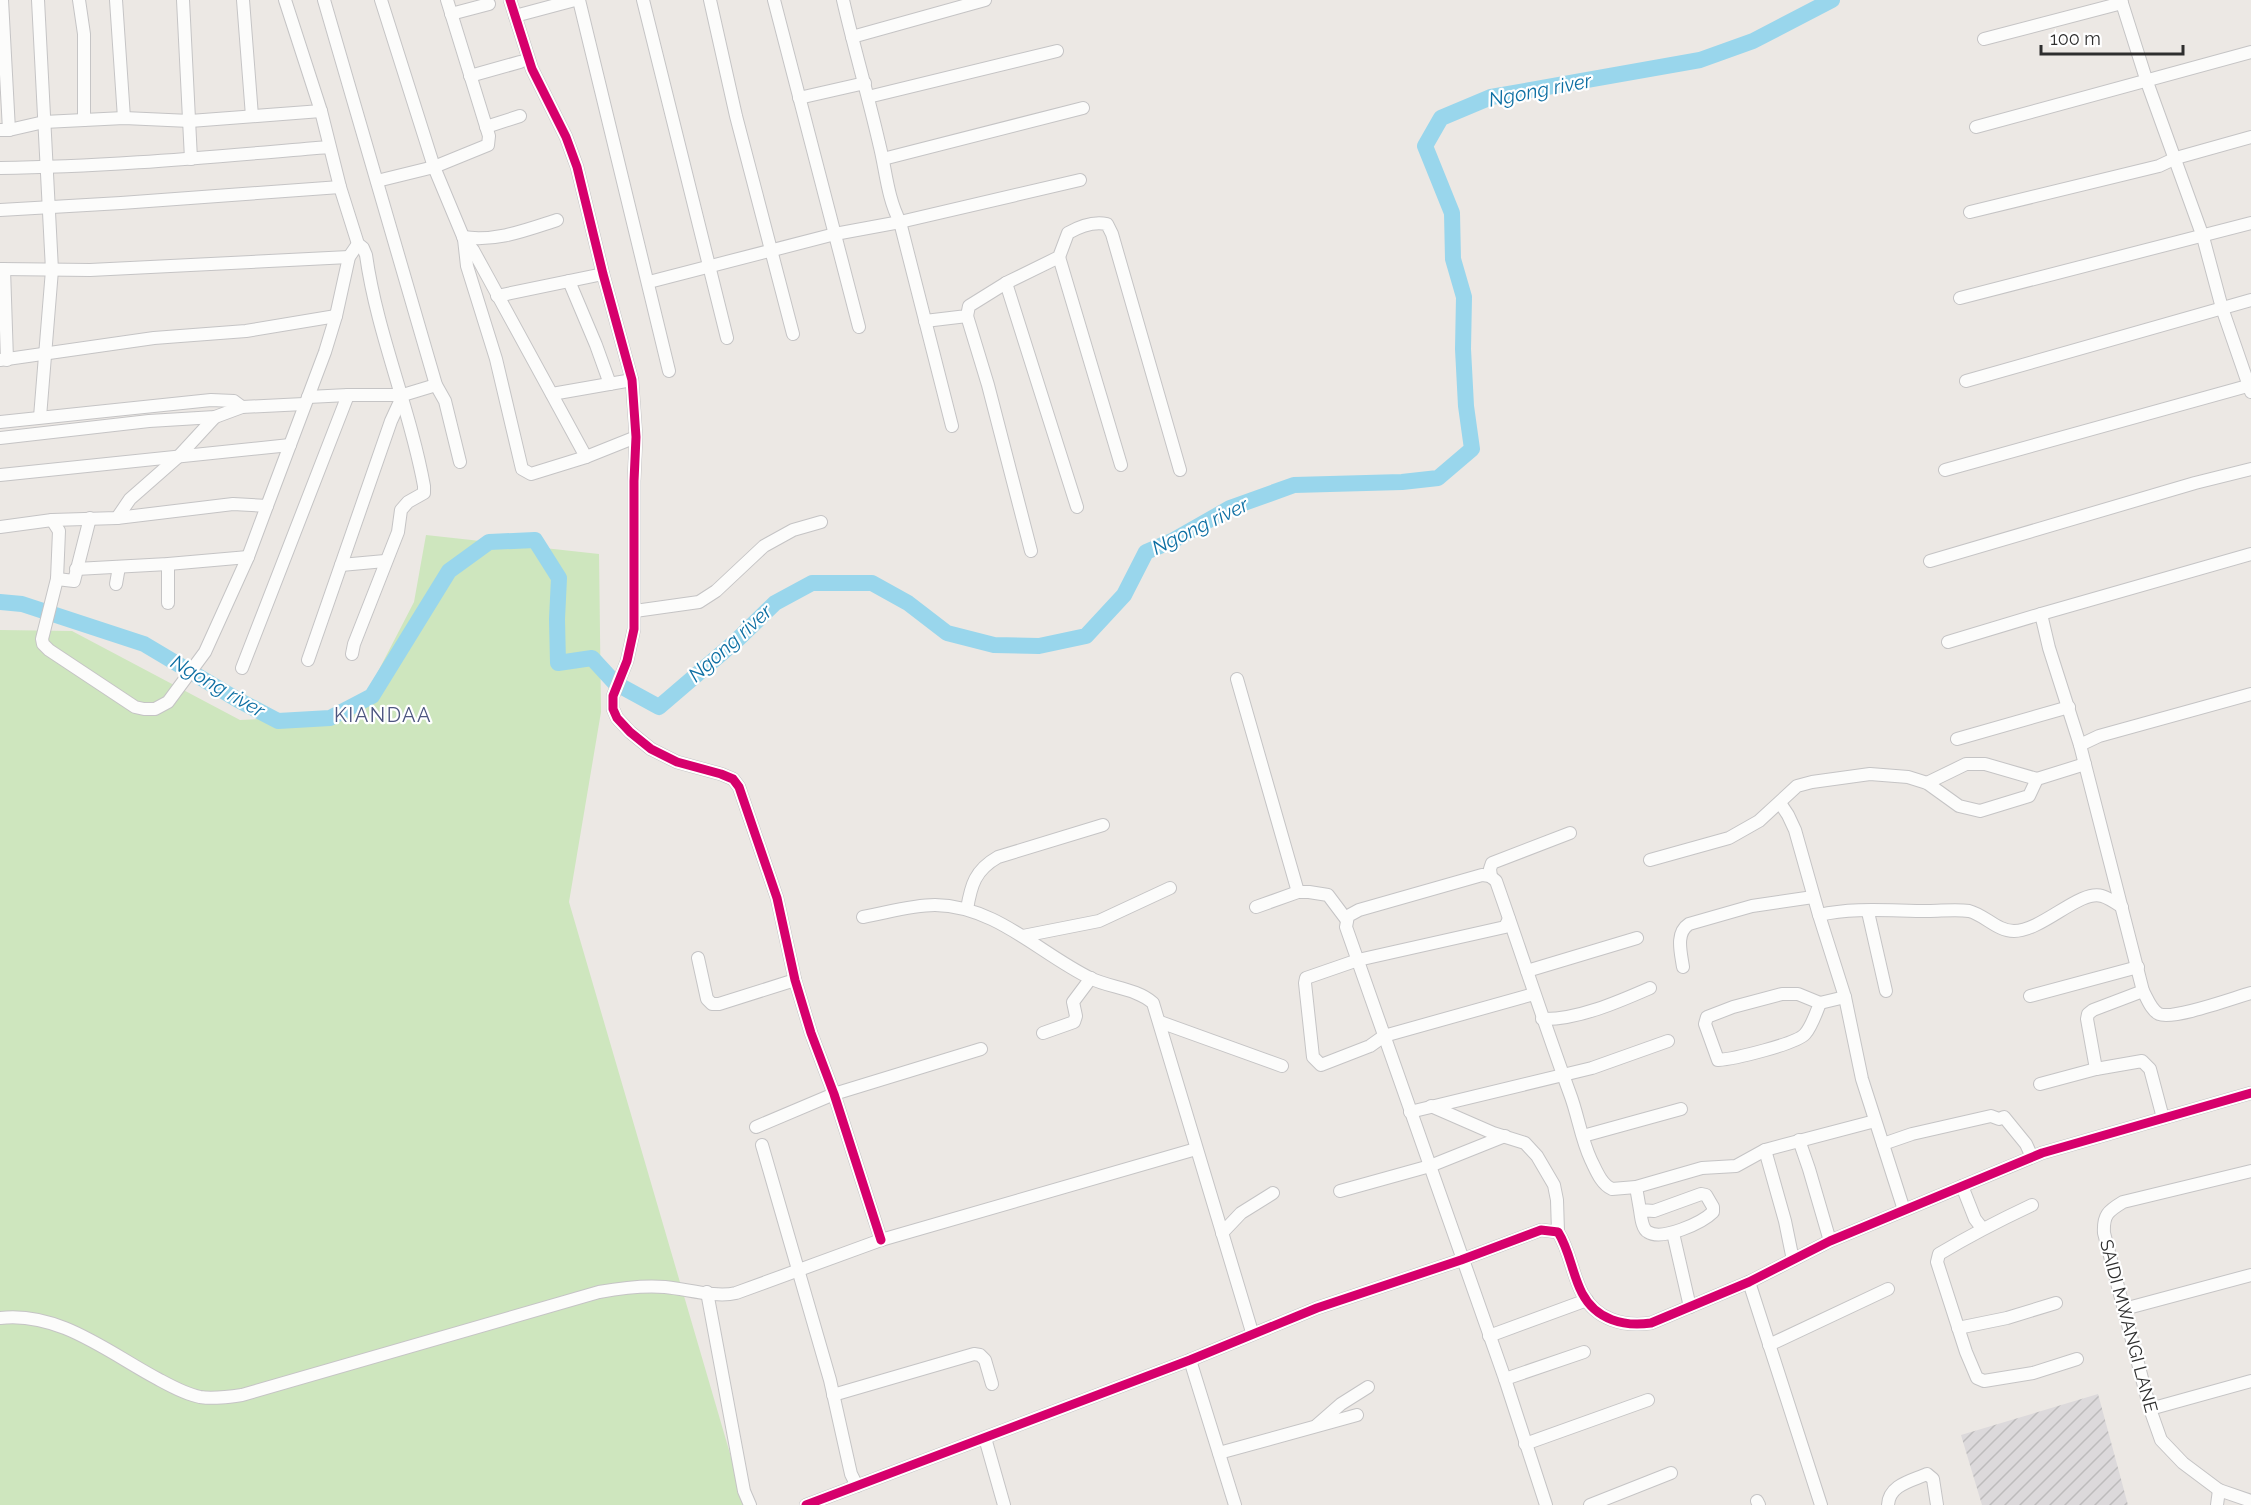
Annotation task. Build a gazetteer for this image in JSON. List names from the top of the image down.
{
  "streets": {
    "street": ["SAIDI MWANGI LANE"]
  },
  "districts": ["KIANDAA"],
  "water": ["Ngong river"],
  "scale_bar": "100 m"
}
